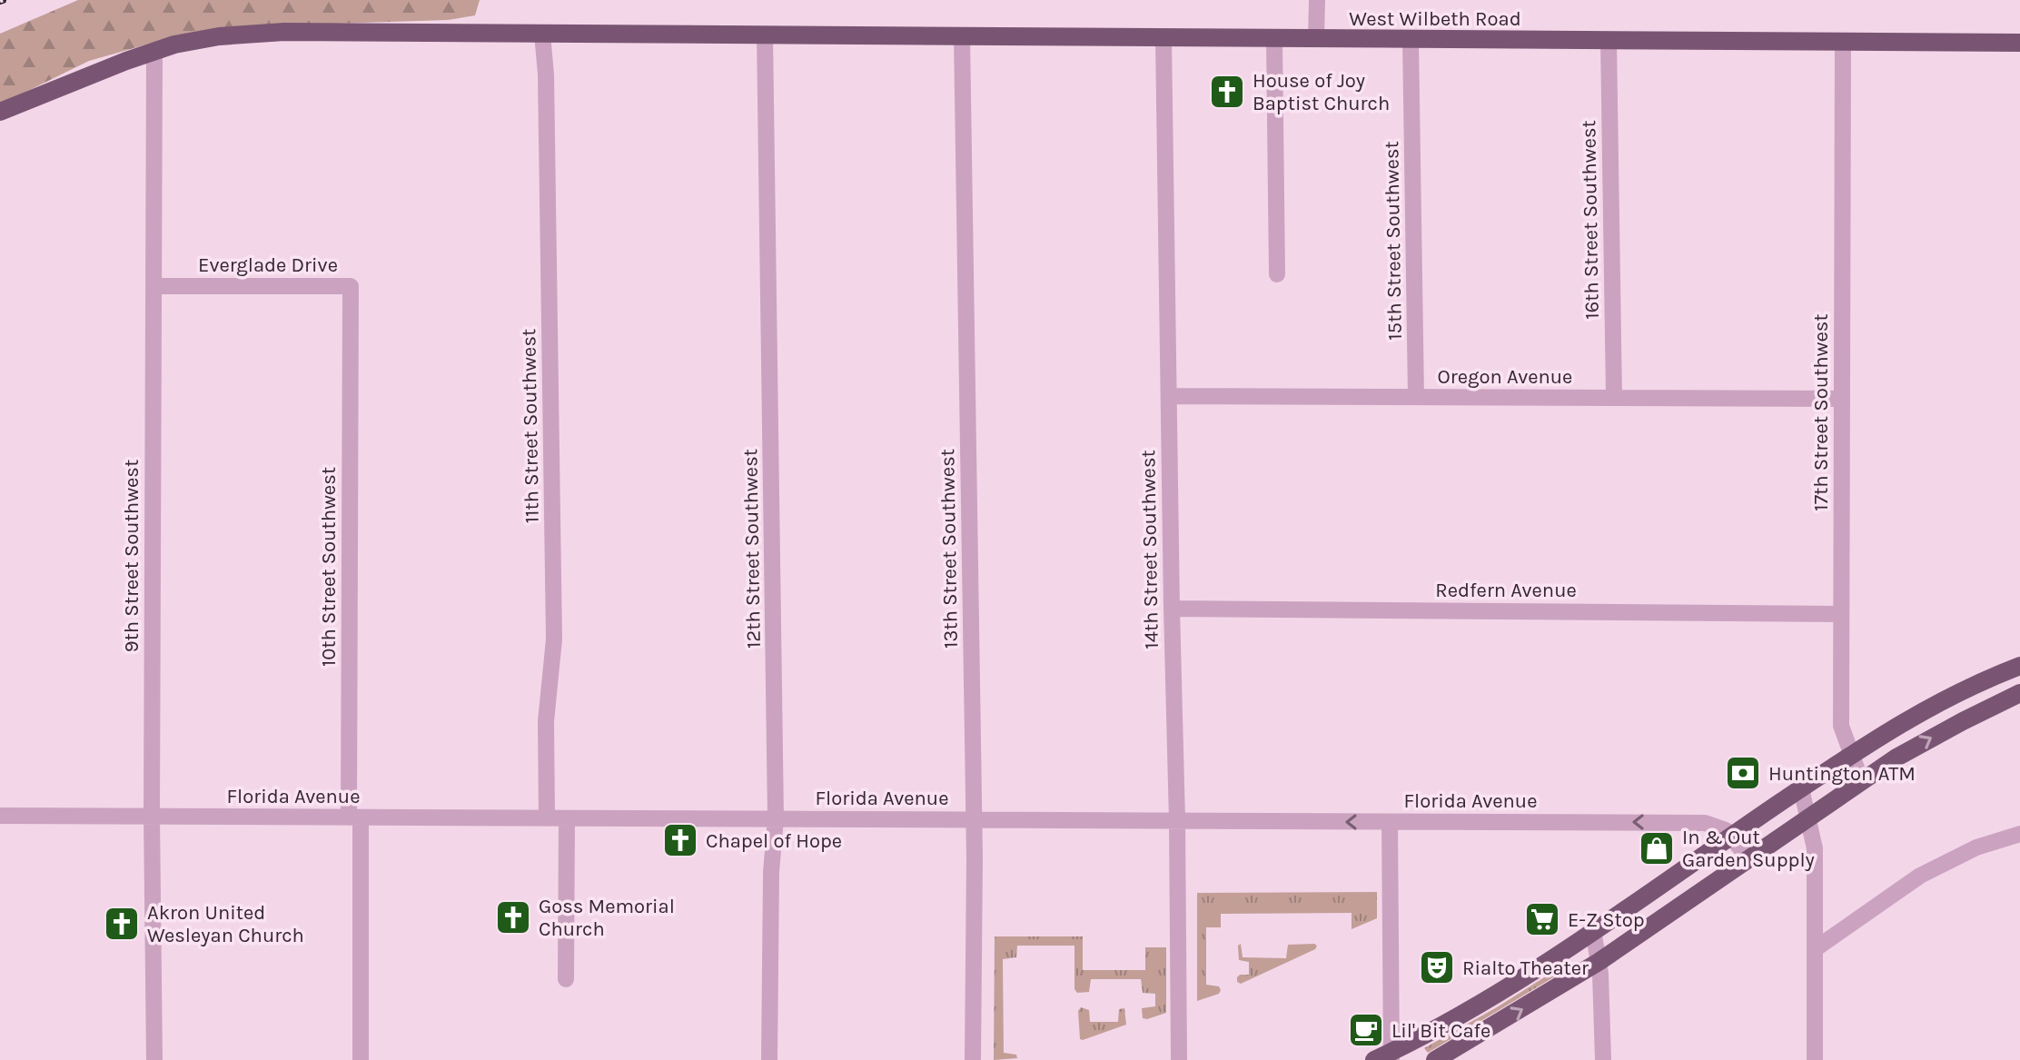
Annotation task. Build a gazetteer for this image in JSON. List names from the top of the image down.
{
  "streets": {
    "main road": ["West Wilbeth Road"],
    "street": [
      "16th Street Southwest",
      "15th Street Southwest",
      "Everglade Drive",
      "Oregon Avenue",
      "17th Street Southwest",
      "11th Street Southwest",
      "12th Street Southwest",
      "13th Street Southwest",
      "14th Street Southwest",
      "9th Street Southwest",
      "10th Street Southwest",
      "Redfern Avenue",
      "Florida Avenue"
    ]
  },
  "crossings": [
    ["West Wilbeth Road", "16th Street Southwest"],
    ["West Wilbeth Road", "15th Street Southwest"],
    ["West Wilbeth Road", "17th Street Southwest"],
    ["West Wilbeth Road", "11th Street Southwest"],
    ["West Wilbeth Road", "12th Street Southwest"],
    ["West Wilbeth Road", "13th Street Southwest"],
    ["West Wilbeth Road", "14th Street Southwest"],
    ["West Wilbeth Road", "9th Street Southwest"],
    ["16th Street Southwest", "Oregon Avenue"],
    ["15th Street Southwest", "Oregon Avenue"],
    ["Everglade Drive", "9th Street Southwest"],
    ["Everglade Drive", "10th Street Southwest"],
    ["Oregon Avenue", "17th Street Southwest"],
    ["Oregon Avenue", "14th Street Southwest"],
    ["17th Street Southwest", "Redfern Avenue"],
    ["11th Street Southwest", "Florida Avenue"],
    ["12th Street Southwest", "Florida Avenue"],
    ["13th Street Southwest", "Florida Avenue"],
    ["14th Street Southwest", "Redfern Avenue"],
    ["14th Street Southwest", "Florida Avenue"],
    ["9th Street Southwest", "Florida Avenue"],
    ["10th Street Southwest", "Florida Avenue"]
  ],
  "places": {
    "church": [
      "House of Joy Baptist Church",
      "Chapel of Hope",
      "Goss Memorial Church",
      "Akron United Wesleyan Church"
    ],
    "bank": ["Huntington ATM"],
    "shop": ["In & Out Garden Supply"],
    "supermarket": ["E-Z Stop"],
    "theatre": ["Rialto Theater"],
    "cafe": ["Lil' Bit Cafe"]
  }
}
